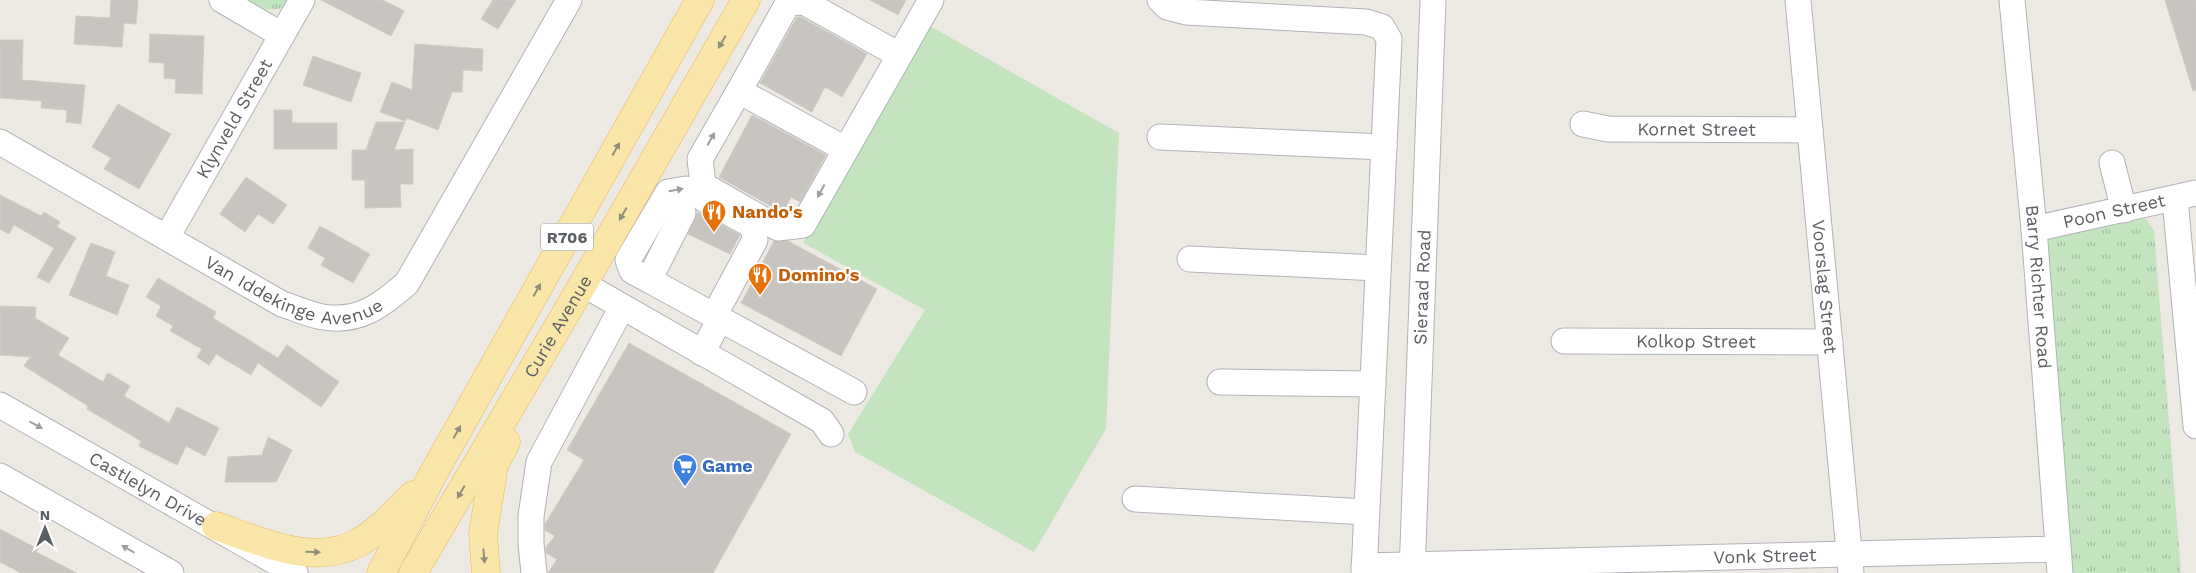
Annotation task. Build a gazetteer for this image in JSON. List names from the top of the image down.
{
  "streets": {
    "main road": ["R706", "Curie Avenue"],
    "street": [
      "Klynveld Street",
      "Kornet Street",
      "Poon Street",
      "Van Iddekinge Avenue",
      "Barry Richter Road",
      "Sieraad Road",
      "Voorslag Street",
      "Kolkop Street",
      "Castlelyn Drive",
      "Vonk Street"
    ]
  },
  "crossings": [
    ["Klynveld Street", "Van Iddekinge Avenue"],
    ["Kornet Street", "Voorslag Street"],
    ["Poon Street", "Barry Richter Road"],
    ["Barry Richter Road", "Vonk Street"],
    ["Sieraad Road", "Vonk Street"],
    ["Voorslag Street", "Kolkop Street"],
    ["Voorslag Street", "Vonk Street"]
  ],
  "places": {
    "restaurant": ["Nando's", "Domino's"],
    "supermarket": ["Game"]
  },
  "north": "top"
}
